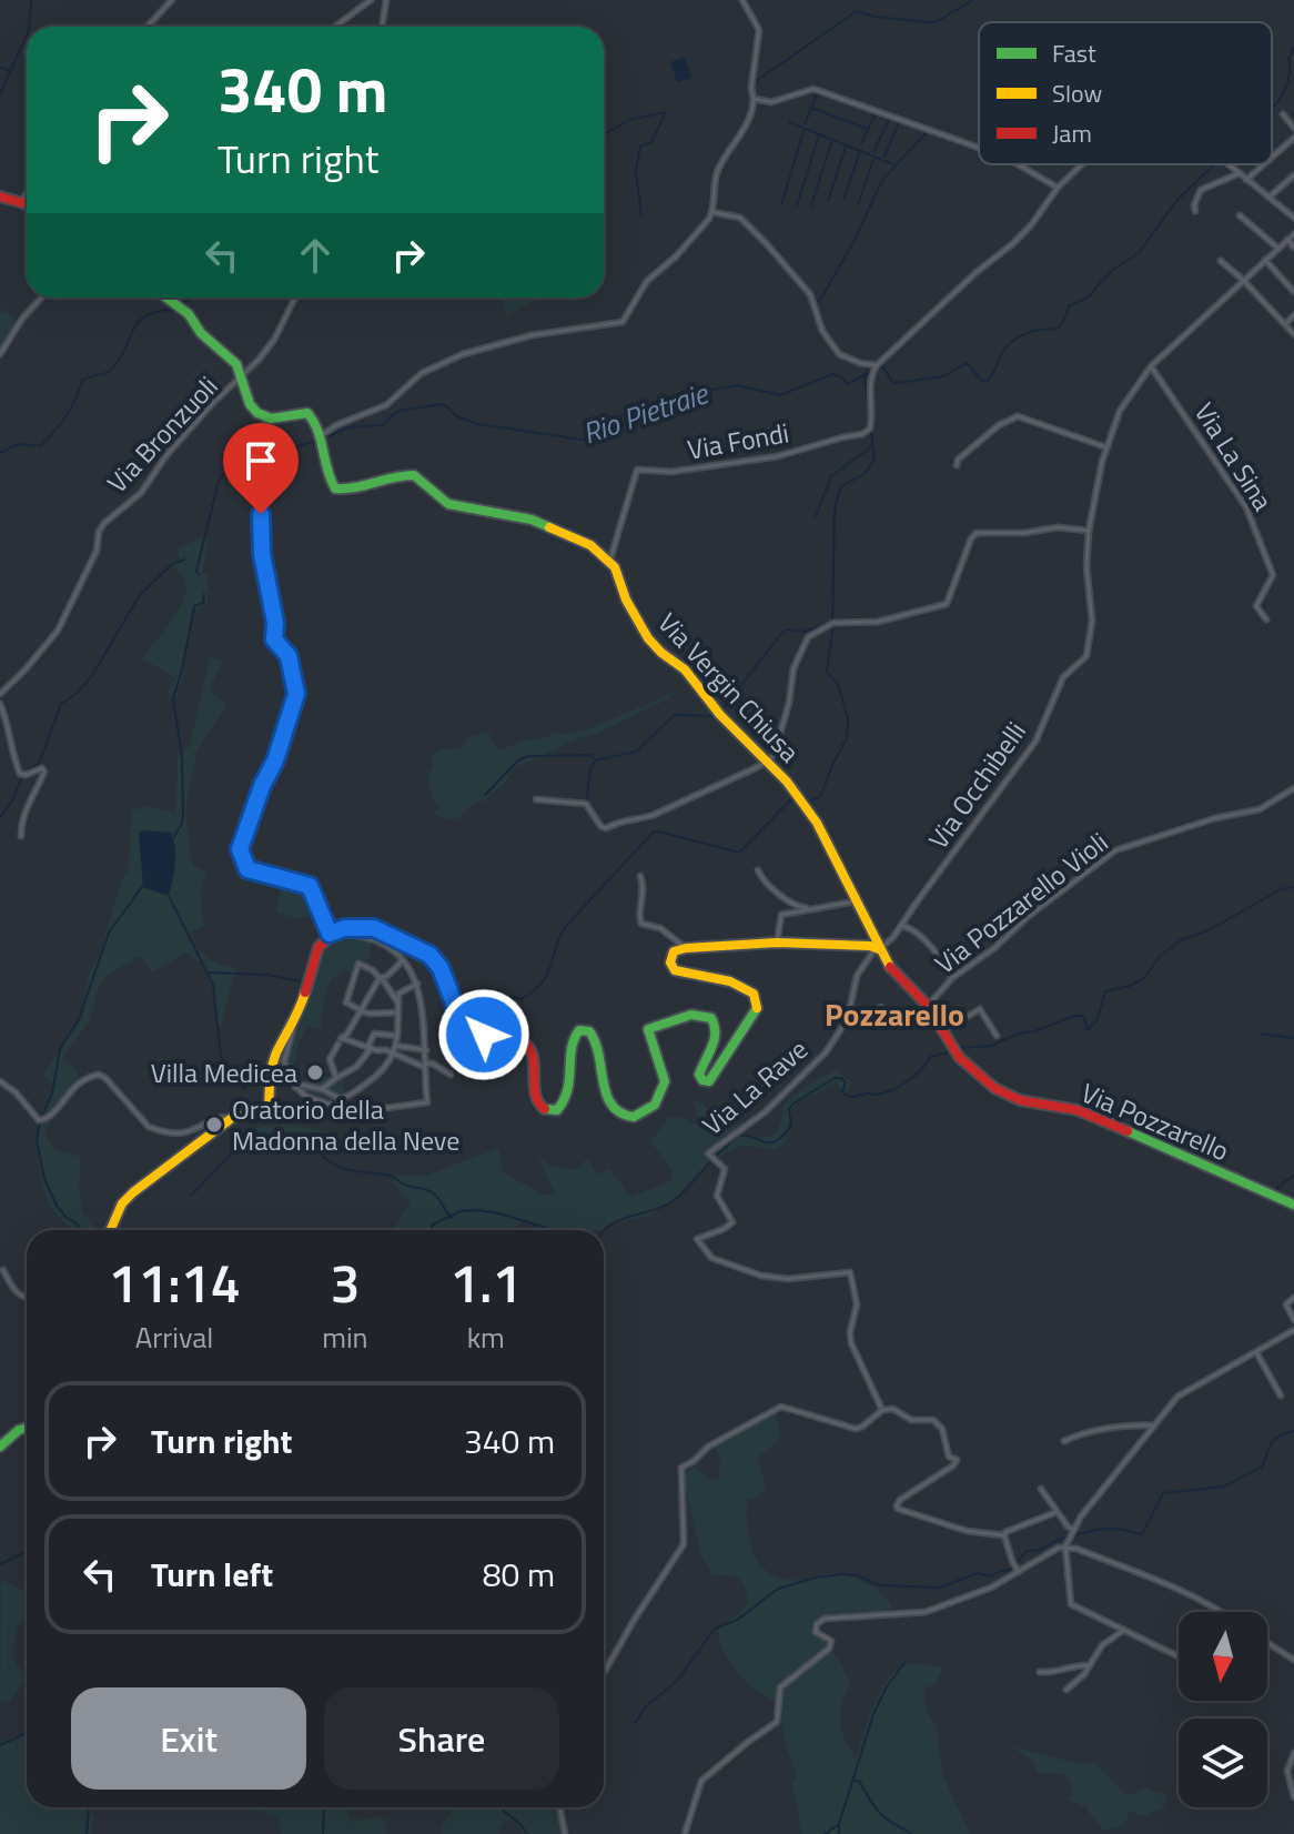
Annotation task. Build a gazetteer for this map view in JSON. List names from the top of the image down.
{
  "streets": {
    "street": [
      "Via Bronzuoli",
      "Via Fondi",
      "Via La Sina",
      "Via Vergin Chiusa",
      "Via Occhibelli",
      "Via Pozzarello Violi",
      "Via La Rave",
      "Via Pozzarello"
    ]
  },
  "crossings": [
    ["Via Fondi", "Via Vergin Chiusa"],
    ["Via La Sina", "Via Occhibelli"],
    ["Via Vergin Chiusa", "Via Occhibelli"],
    ["Via Vergin Chiusa", "Via Pozzarello Violi"],
    ["Via Vergin Chiusa", "Via La Rave"],
    ["Via Vergin Chiusa", "Via Pozzarello"],
    ["Via Occhibelli", "Via La Rave"],
    ["Via Pozzarello Violi", "Via Pozzarello"]
  ],
  "districts": ["Pozzarello"],
  "water": ["Rio Pietraie"],
  "places": ["Villa Medicea", "Oratorio della Madonna della Neve"],
  "legend": ["Fast", "Slow", "Jam"],
  "north": "bottom",
  "page": {
    "turn": ["340 m", "Turn right"],
    "eta": [
      "11:14",
      "Arrival",
      "3",
      "min",
      "1.1",
      "km"
    ],
    "list": [
      {
        "name": "Turn right",
        "value": "340 m"
      },
      {
        "name": "Turn left",
        "value": "80 m"
      }
    ],
    "buttons": ["Exit", "Share"]
  }
}
